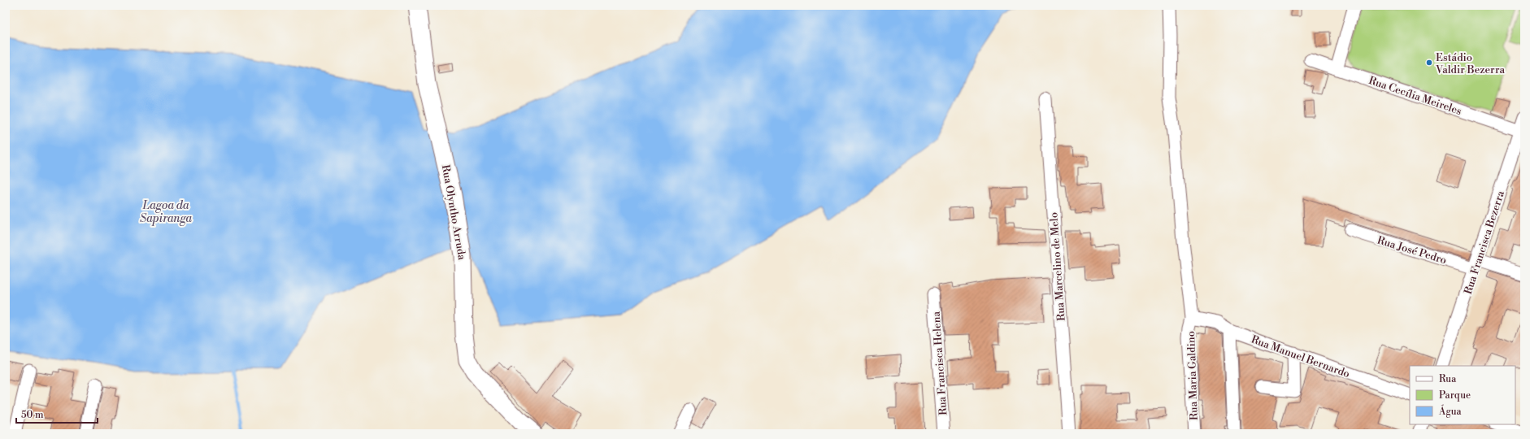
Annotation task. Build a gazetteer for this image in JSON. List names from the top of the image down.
{
  "streets": {
    "street": [
      "Rua Cecília Meireles",
      "Rua Olyntho Arruda",
      "Rua Francisca Bezerra",
      "Rua José Pedro",
      "Rua Marcelino de Melo",
      "Rua Manuel Bernardo",
      "Rua Francisca Helena",
      "Rua Maria Galdino"
    ]
  },
  "crossings": [
    ["Rua Cecília Meireles", "Rua Francisca Bezerra"],
    ["Rua Francisca Bezerra", "Rua José Pedro"],
    ["Rua Manuel Bernardo", "Rua Maria Galdino"]
  ],
  "water": ["Lagoa da Sapiranga"],
  "places": ["Estádio Valdir Bezerra"],
  "legend": ["Rua", "Parque", "Água"],
  "scale_bar": "50 m"
}
